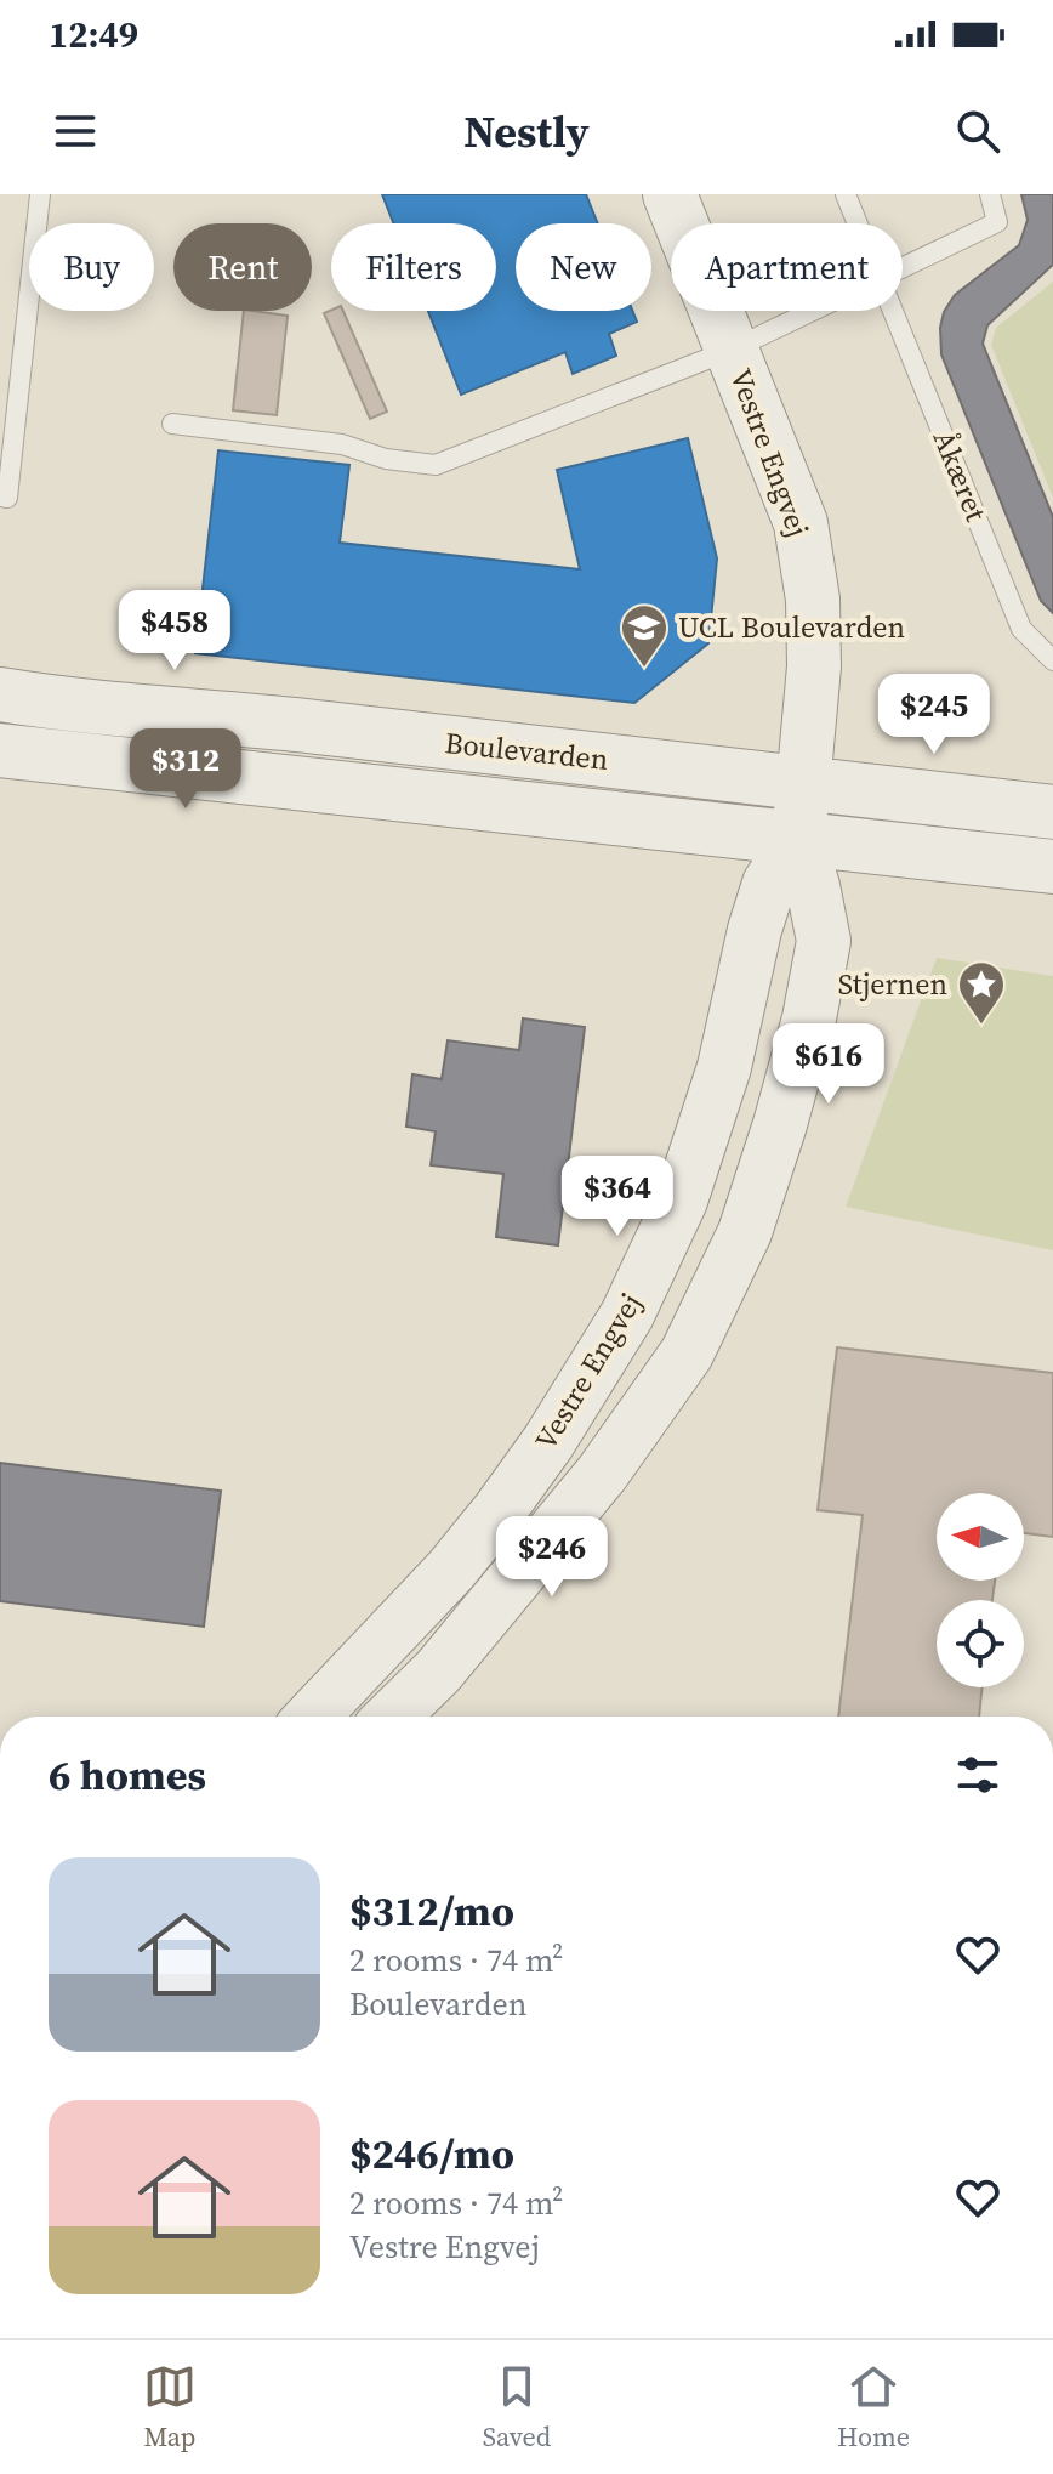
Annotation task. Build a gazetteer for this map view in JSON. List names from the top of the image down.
{
  "streets": {
    "street": ["Vestre Engvej", "Boulevarden"],
    "lane": ["Åkæret"]
  },
  "crossings": [
    ["Vestre Engvej", "Boulevarden"]
  ],
  "places": {
    "school or university": ["UCL Boulevarden"],
    "place": ["Stjernen"]
  },
  "north": "left",
  "page": {
    "status": "12:49",
    "header": "Nestly",
    "chip": [
      "Buy",
      "Rent",
      "Filters",
      "New",
      "Apartment"
    ],
    "price": [
      "$458",
      "$245",
      "$312",
      "$616",
      "$364",
      "$246"
    ],
    "heading": "6 homes",
    "list": [
      {
        "name": "$312/mo",
        "note": "2 rooms · 74 m² · Boulevarden"
      },
      {
        "name": "$246/mo",
        "note": "2 rooms · 74 m² · Vestre Engvej"
      }
    ],
    "tabs": ["Map", "Saved", "Home"]
  }
}
